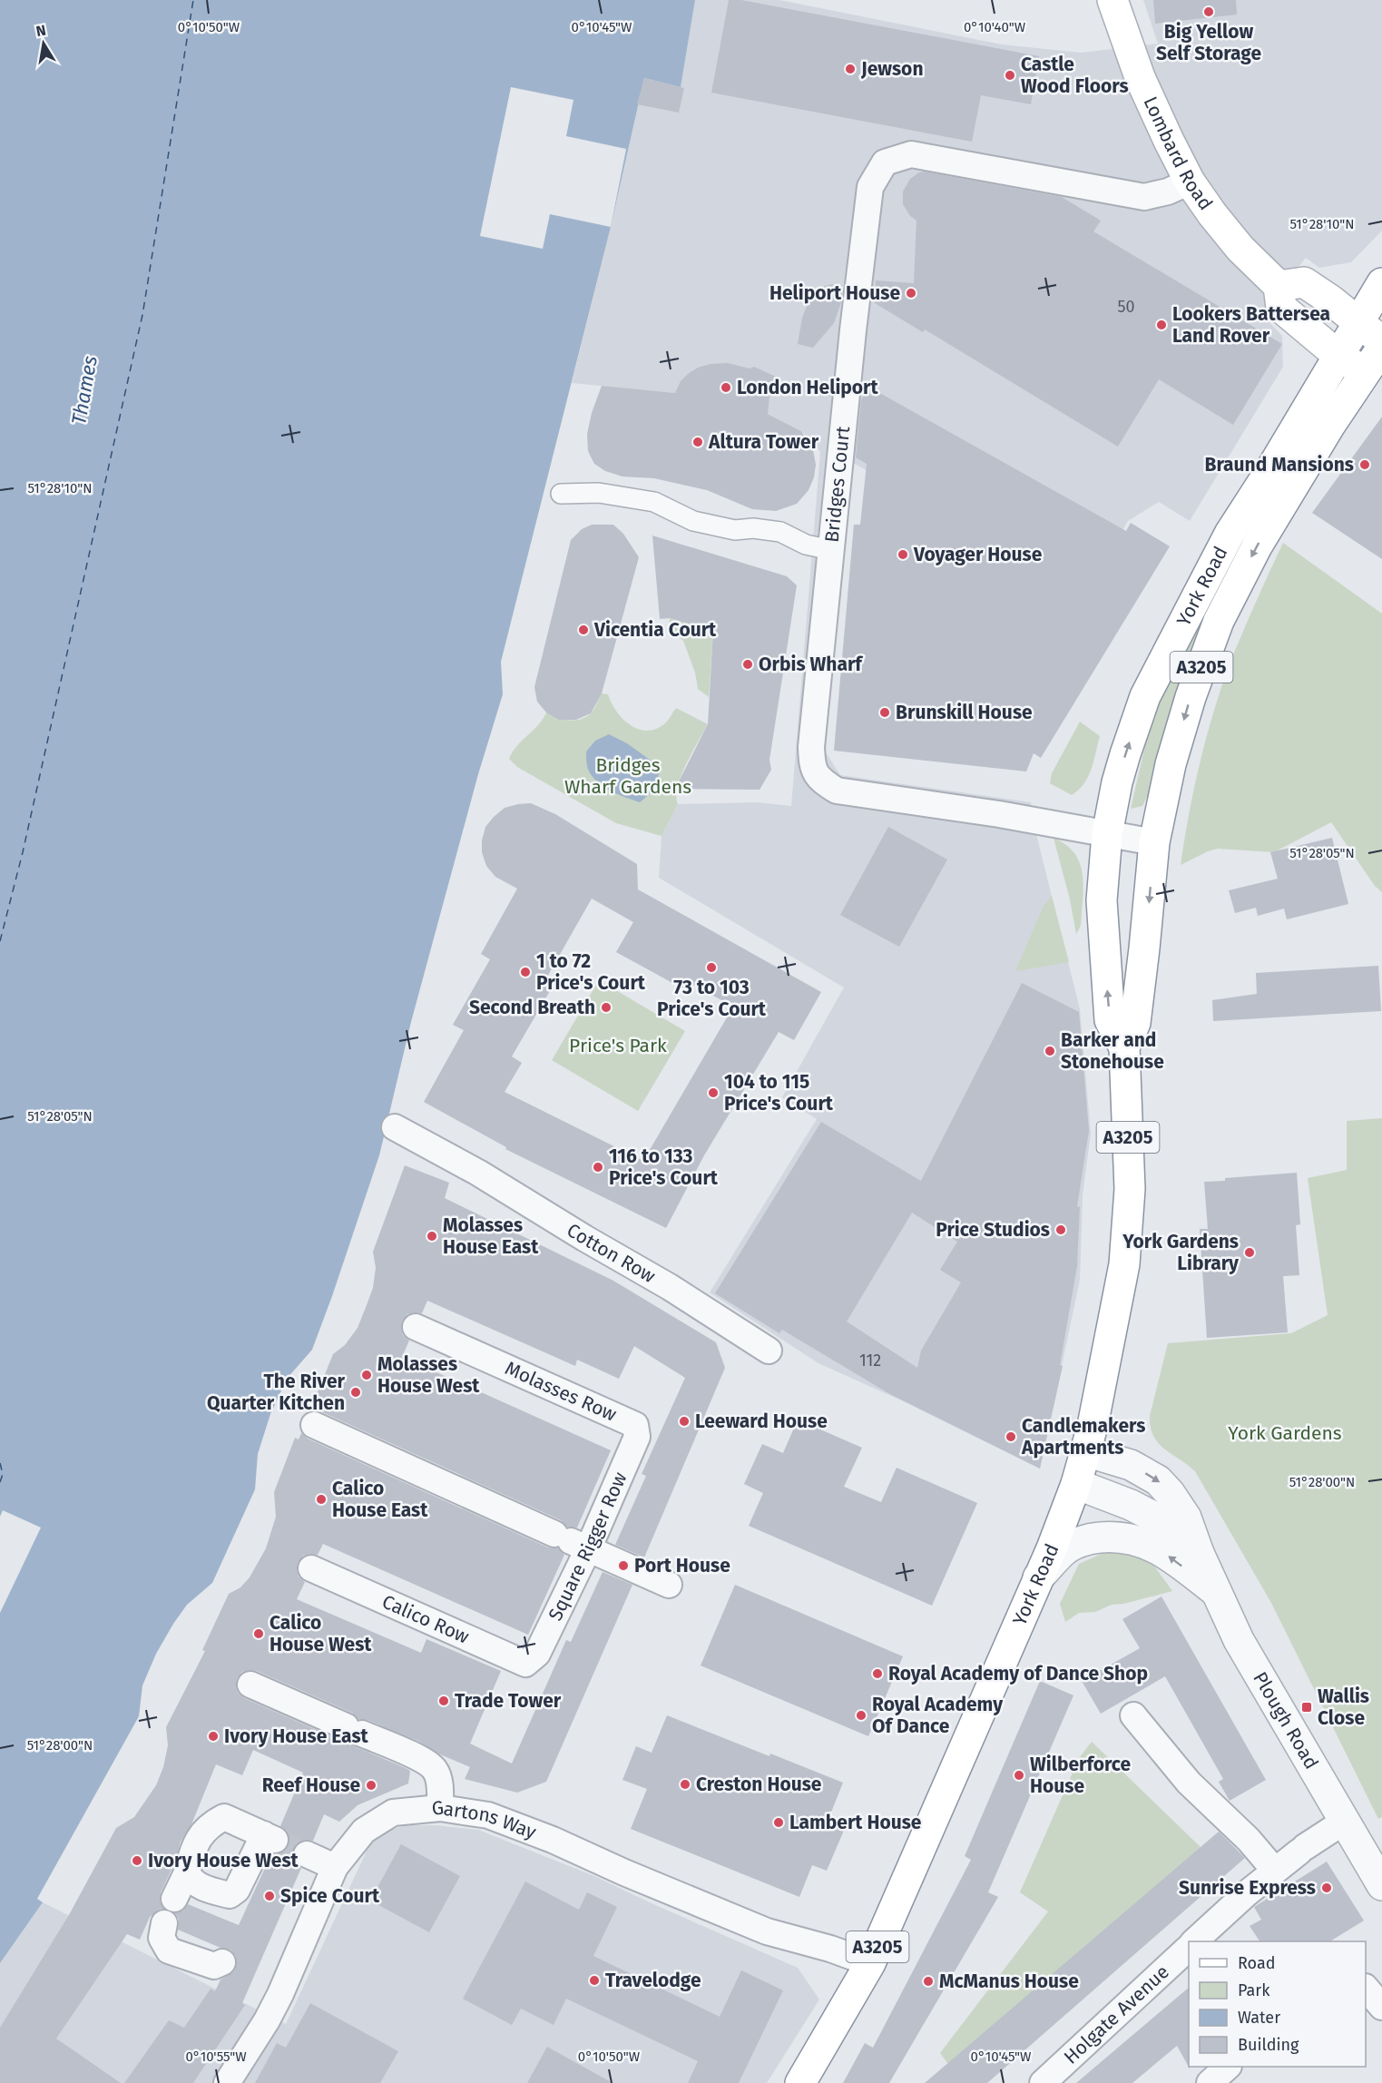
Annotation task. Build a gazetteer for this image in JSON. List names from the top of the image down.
{
  "streets": {
    "main road": ["Lombard Road", "York Road", "A3205"],
    "street": [
      "Bridges Court",
      "Cotton Row",
      "Molasses Row",
      "Square Rigger Row",
      "Calico Row",
      "Plough Road",
      "Gartons Way",
      "Holgate Avenue"
    ]
  },
  "crossings": [
    ["Lombard Road", "Bridges Court"],
    ["Lombard Road", "York Road"],
    ["Bridges Court", "York Road"],
    ["York Road", "Plough Road"],
    ["York Road", "Gartons Way"],
    ["Molasses Row", "Square Rigger Row"],
    ["Square Rigger Row", "Calico Row"]
  ],
  "water": ["Thames"],
  "parks": ["Bridges Wharf Gardens", "Price's Park", "York Gardens"],
  "places": {
    "other": [
      "Big Yellow Self Storage",
      "Jewson",
      "Castle Wood Floors",
      "Heliport House",
      "Lookers Battersea Land Rover",
      "London Heliport",
      "Altura Tower",
      "Braund Mansions",
      "Voyager House",
      "Vicentia Court",
      "Orbis Wharf",
      "Brunskill House",
      "73 to 103 Price's Court",
      "1 to 72 Price's Court",
      "Second Breath",
      "Barker and Stonehouse",
      "104 to 115 Price's Court",
      "116 to 133 Price's Court",
      "Price Studios",
      "Molasses House East",
      "York Gardens Library",
      "Molasses House West",
      "The River Quarter Kitchen",
      "Leeward House",
      "Candlemakers Apartments",
      "Calico House East",
      "Port House",
      "Calico House West",
      "Royal Academy of Dance Shop",
      "Trade Tower",
      "Royal Academy Of Dance",
      "Ivory House East",
      "Wilberforce House",
      "Creston House",
      "Reef House",
      "Lambert House",
      "Ivory House West",
      "Sunrise Express",
      "Spice Court",
      "Travelodge",
      "McManus House"
    ],
    "transit": ["Wallis Close"]
  },
  "house_numbers": ["50", "112"],
  "legend": [
    "Road",
    "Park",
    "Water",
    "Building"
  ],
  "north": "top",
  "coordinates": [
    "0°10'50\"W",
    "0°10'45\"W",
    "0°10'40\"W",
    "51°28'10\"N",
    "51°28'05\"N",
    "51°28'00\"N",
    "0°10'55\"W"
  ]
}
